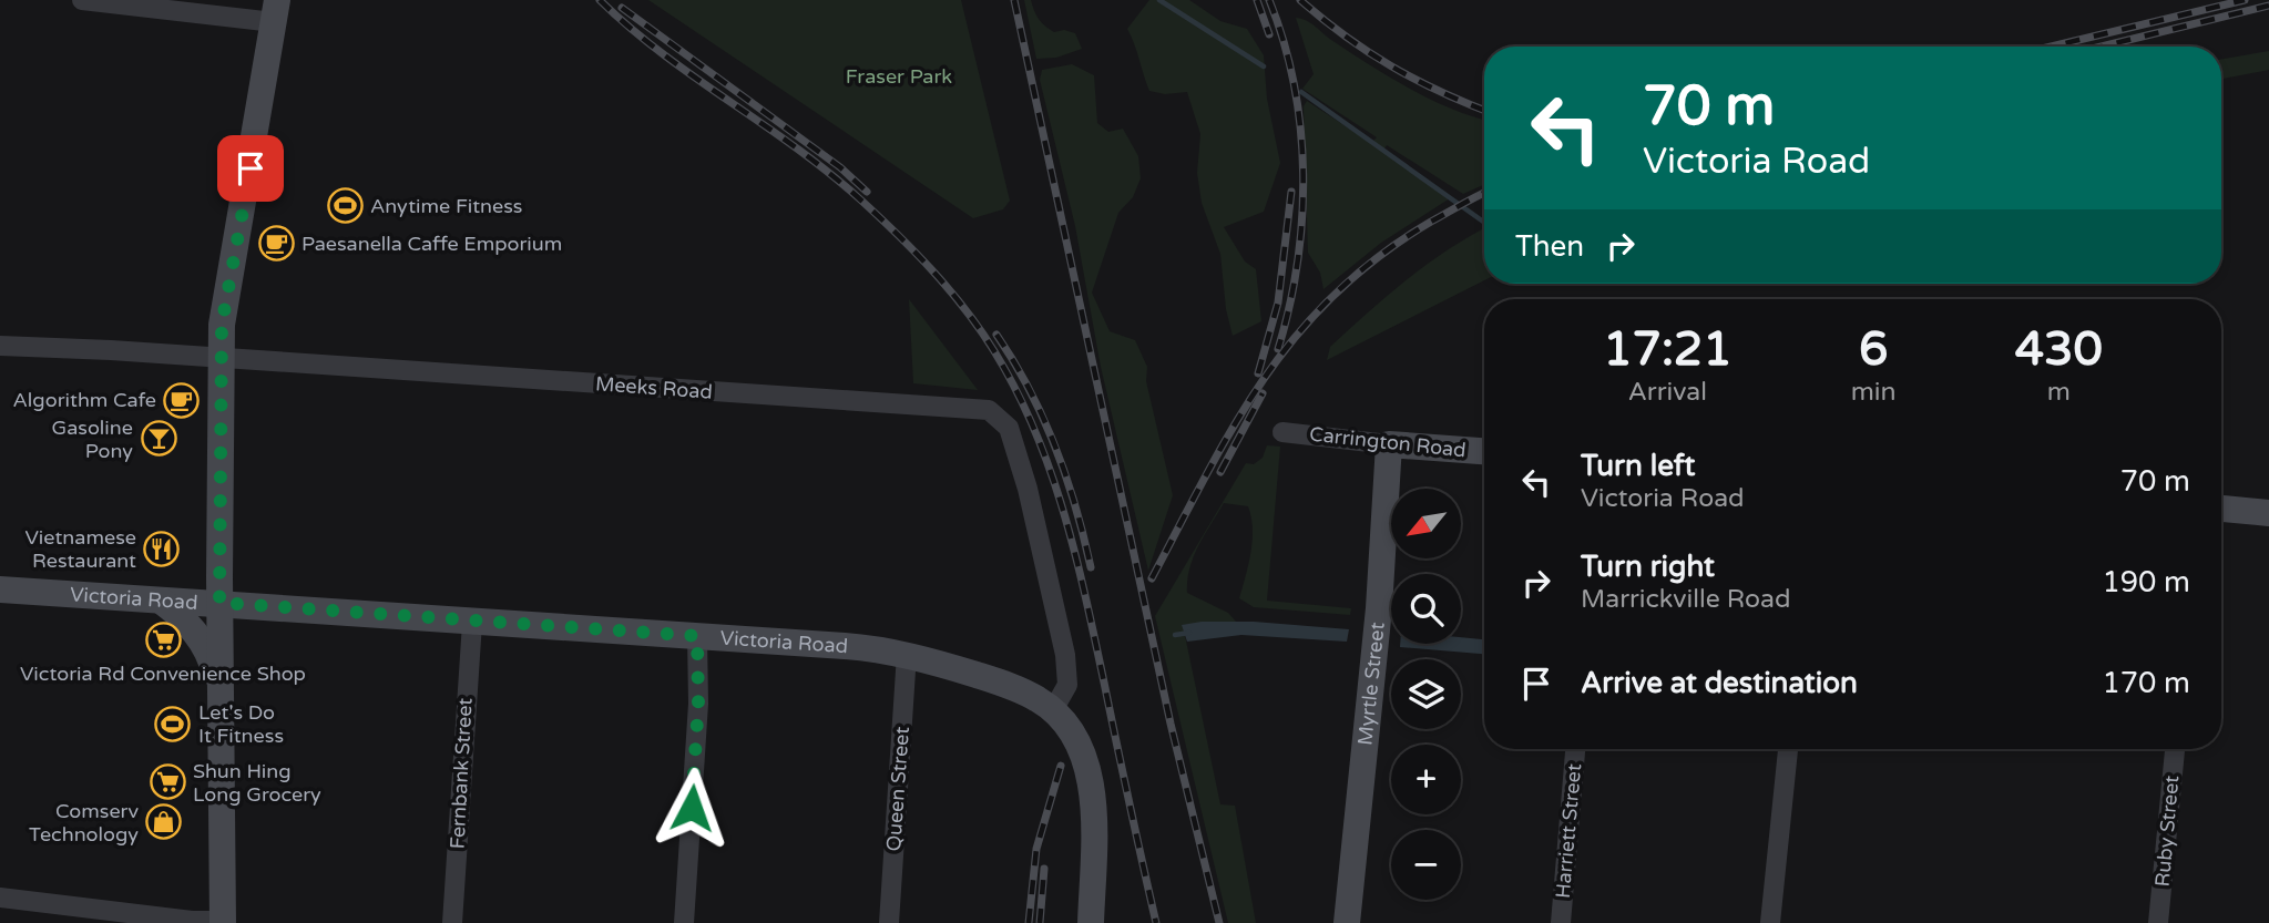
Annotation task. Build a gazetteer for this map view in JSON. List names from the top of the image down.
{
  "streets": {
    "street": [
      "Meeks Road",
      "Carrington Road",
      "Victoria Road",
      "Myrtle Street",
      "Fernbank Street",
      "Queen Street",
      "Harriett Street",
      "Ruby Street"
    ]
  },
  "crossings": [
    ["Meeks Road", "Victoria Road"],
    ["Carrington Road", "Myrtle Street"],
    ["Victoria Road", "Fernbank Street"],
    ["Victoria Road", "Queen Street"]
  ],
  "parks": ["Fraser Park"],
  "places": {
    "sports": ["Anytime Fitness", "Let's Do It Fitness"],
    "cafe": ["Paesanella Caffe Emporium", "Algorithm Cafe"],
    "bar": ["Gasoline Pony"],
    "restaurant": ["Vietnamese Restaurant"],
    "supermarket": ["Victoria Rd Convenience Shop", "Shun Hing Long Grocery"],
    "shop": ["Comserv Technology"]
  },
  "north": "bottom left",
  "page": {
    "turn": ["70 m", "Victoria Road"],
    "then": "Then",
    "eta": [
      "17:21",
      "Arrival",
      "6",
      "min",
      "430",
      "m"
    ],
    "list": [
      {
        "name": "Turn left",
        "note": "Victoria Road",
        "value": "70 m"
      },
      {
        "name": "Turn right",
        "note": "Marrickville Road",
        "value": "190 m"
      },
      {
        "name": "Arrive at destination",
        "value": "170 m"
      }
    ],
    "map_buttons": ["+", "−"]
  }
}
